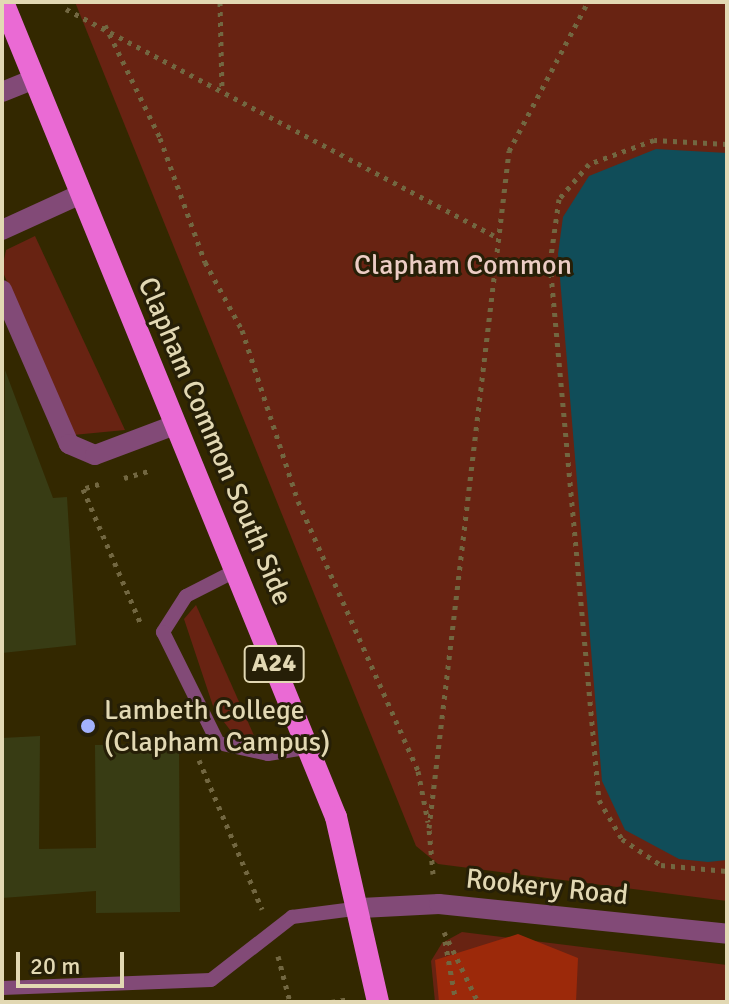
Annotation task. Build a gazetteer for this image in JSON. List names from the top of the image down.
{
  "streets": {
    "highway": ["Clapham Common South Side", "A24"],
    "street": ["Rookery Road"]
  },
  "crossings": [
    ["Clapham Common South Side", "Rookery Road"]
  ],
  "parks": ["Clapham Common"],
  "places": ["Lambeth College (Clapham Campus)"],
  "scale_bar": "20 m"
}
